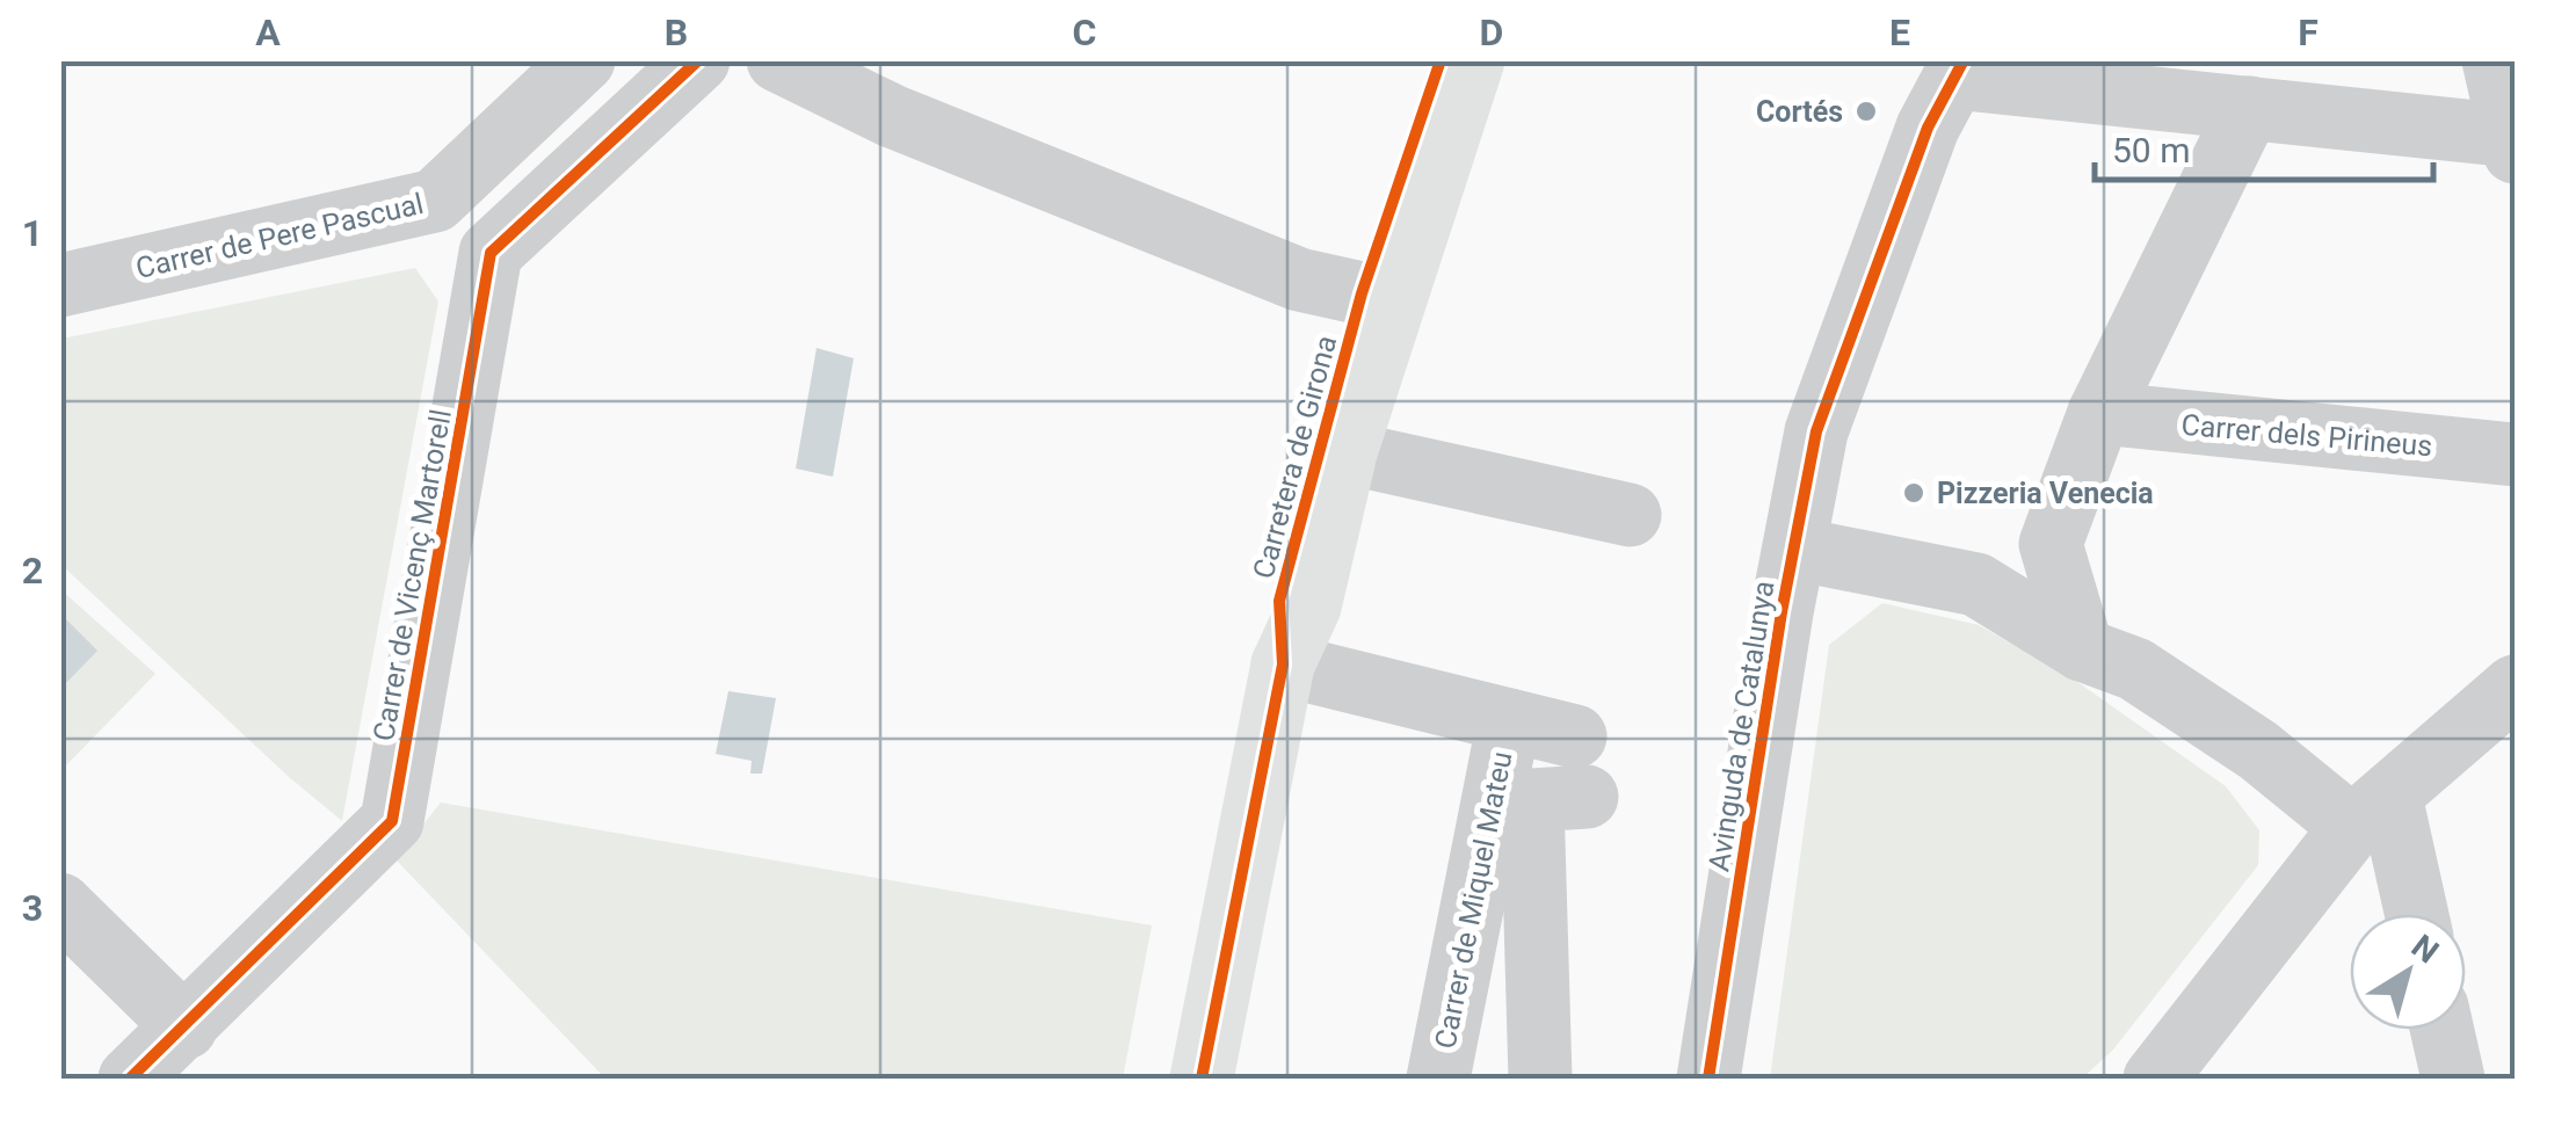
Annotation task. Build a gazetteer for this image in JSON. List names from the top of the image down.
{
  "streets": {
    "main road": ["Carretera de Girona"],
    "street": [
      "Carrer de Pere Pascual",
      "Carrer dels Pirineus",
      "Carrer de Vicenç Martorell",
      "Avinguda de Catalunya",
      "Carrer de Miquel Mateu"
    ]
  },
  "crossings": [
    ["Carretera de Girona", "Carrer de Miquel Mateu"]
  ],
  "places": ["Cortés", "Pizzeria Venecia"],
  "scale_bar": "50 m",
  "north": "top right",
  "grid": {
    "columns": [
      "A",
      "B",
      "C",
      "D",
      "E",
      "F"
    ],
    "rows": ["1", "2", "3"]
  }
}
